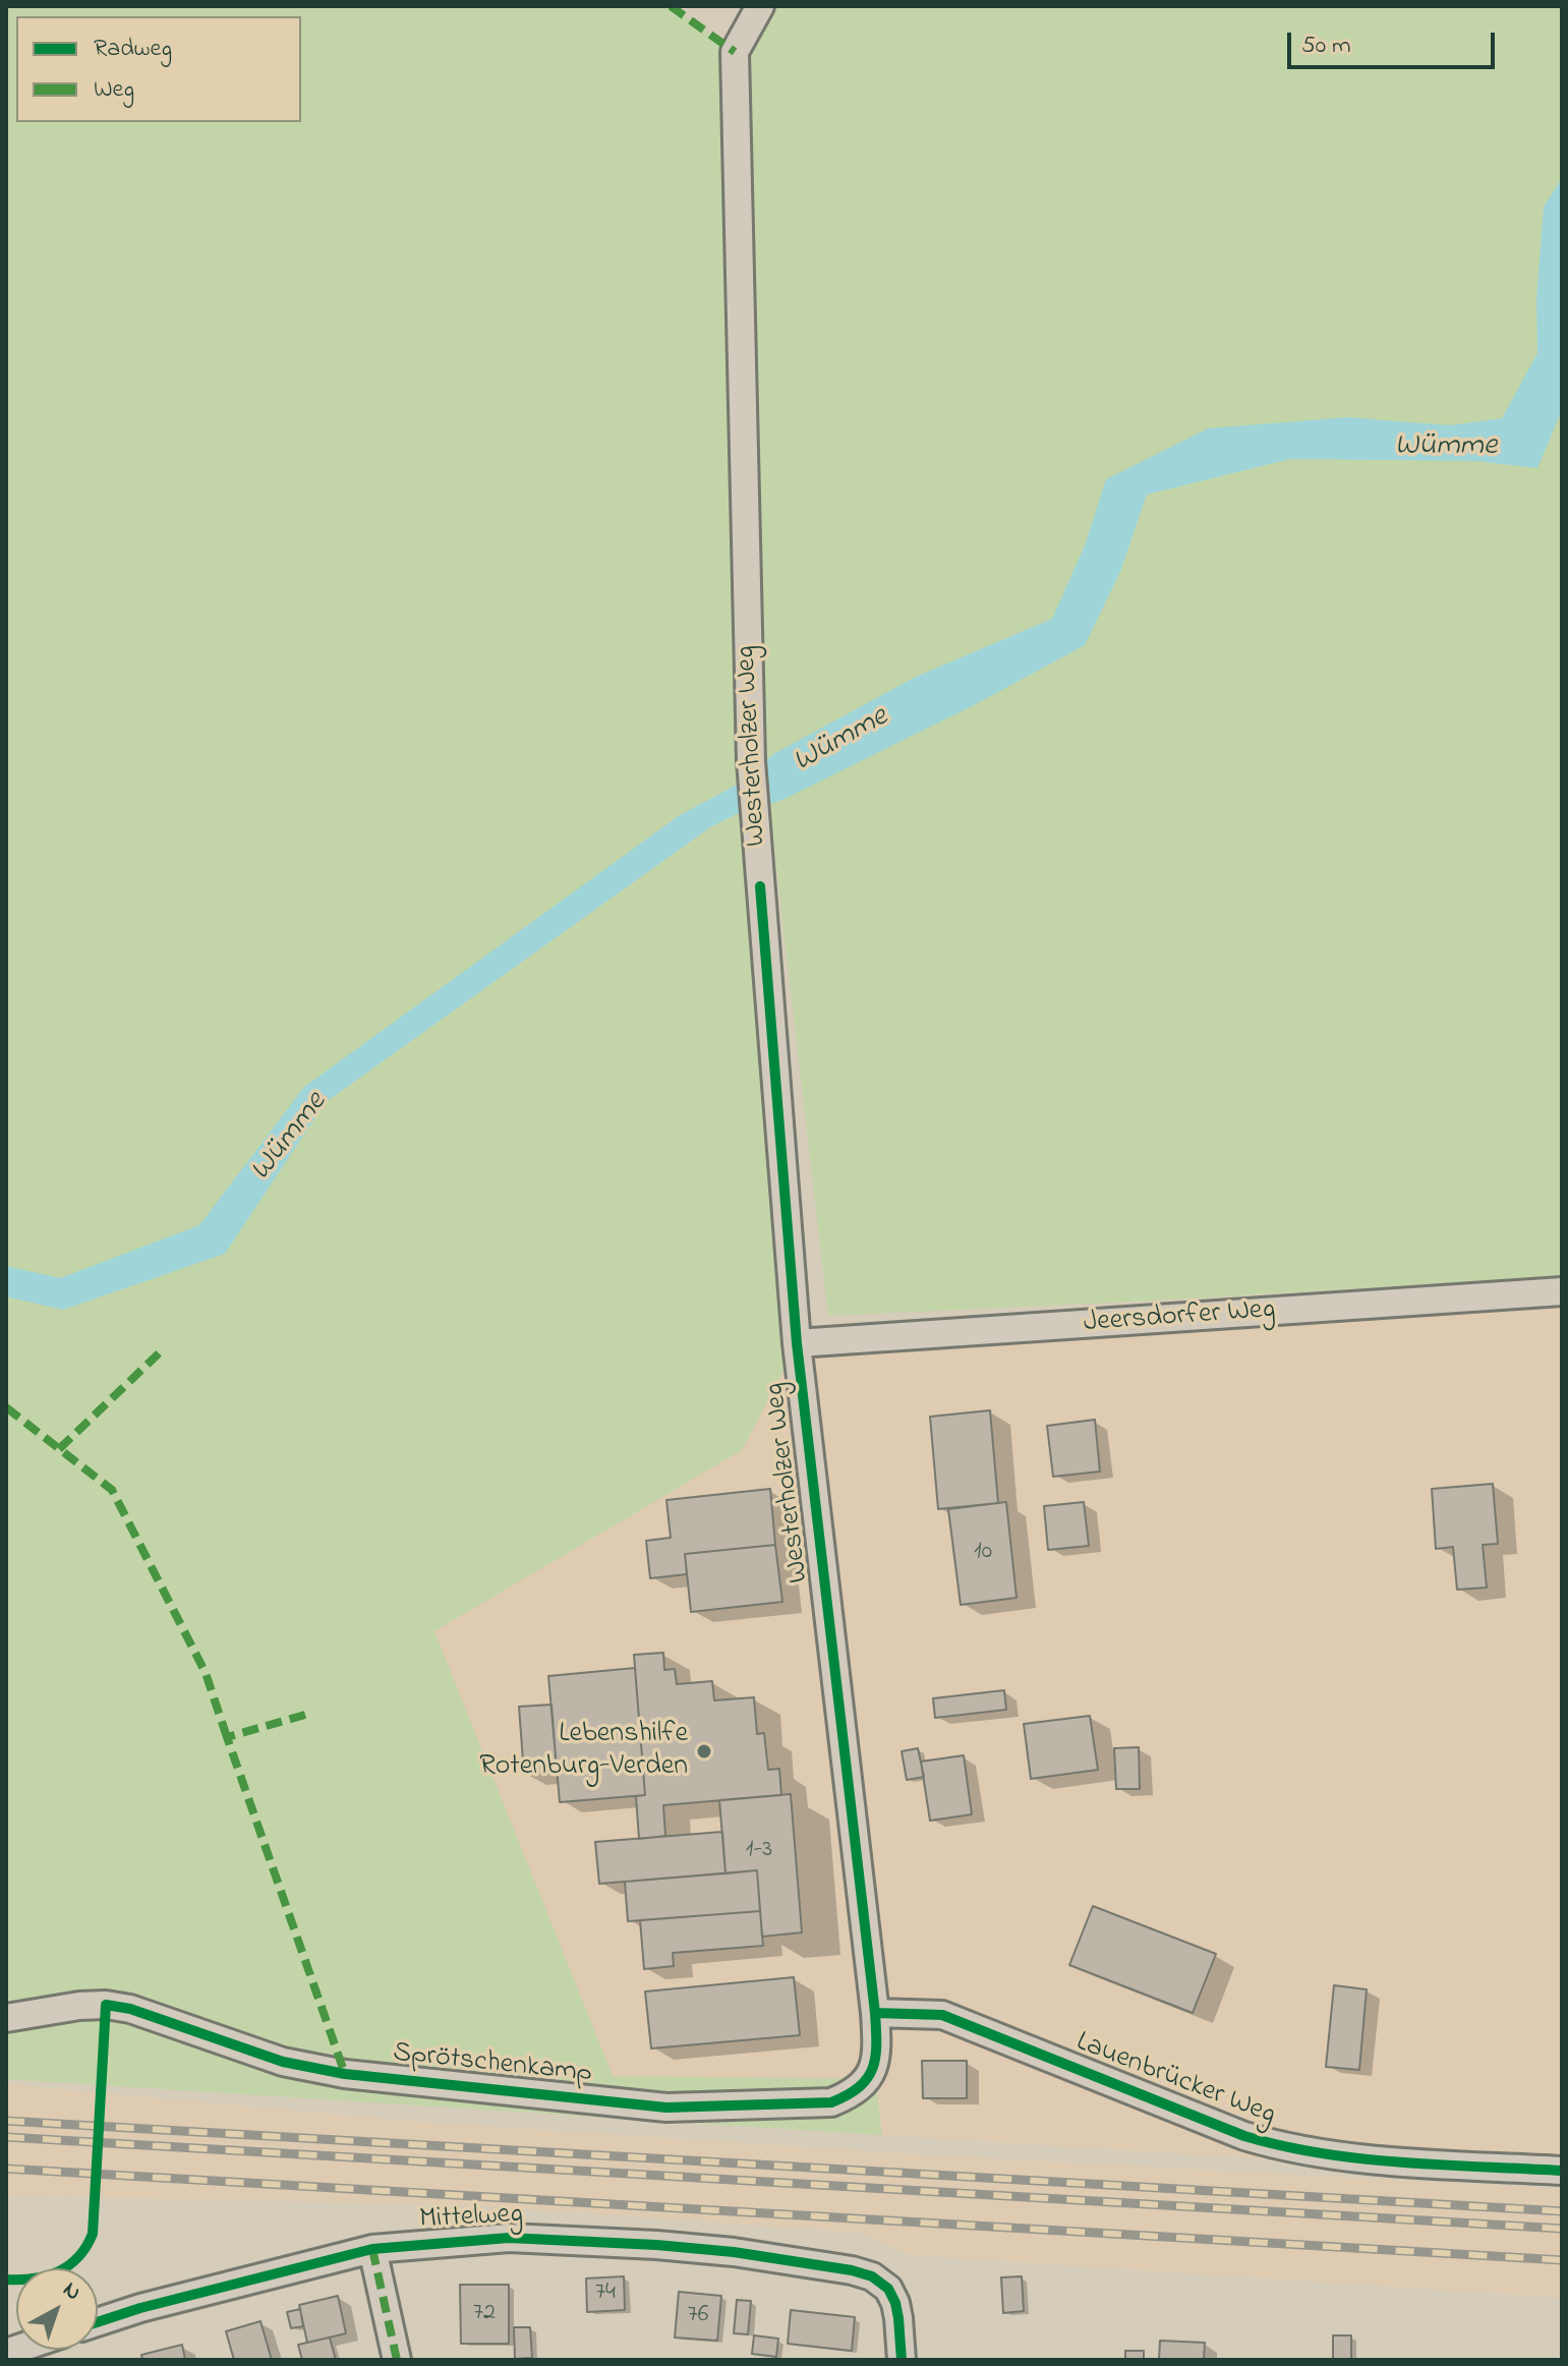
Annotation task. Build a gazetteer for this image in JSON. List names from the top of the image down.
{
  "streets": {
    "street": [
      "Westerholzer Weg",
      "Jeersdorfer Weg",
      "Sprötschenkamp",
      "Lauenbrücker Weg",
      "Mittelweg"
    ]
  },
  "crossings": [
    ["Westerholzer Weg", "Jeersdorfer Weg"],
    ["Westerholzer Weg", "Sprötschenkamp"],
    ["Westerholzer Weg", "Lauenbrücker Weg"]
  ],
  "water": ["Wümme"],
  "places": ["Lebenshilfe Rotenburg-Verden"],
  "house_numbers": [
    "10",
    "1-3",
    "74",
    "72",
    "76"
  ],
  "legend": ["Radweg", "Weg"],
  "scale_bar": "50 m",
  "north": "top right"
}
